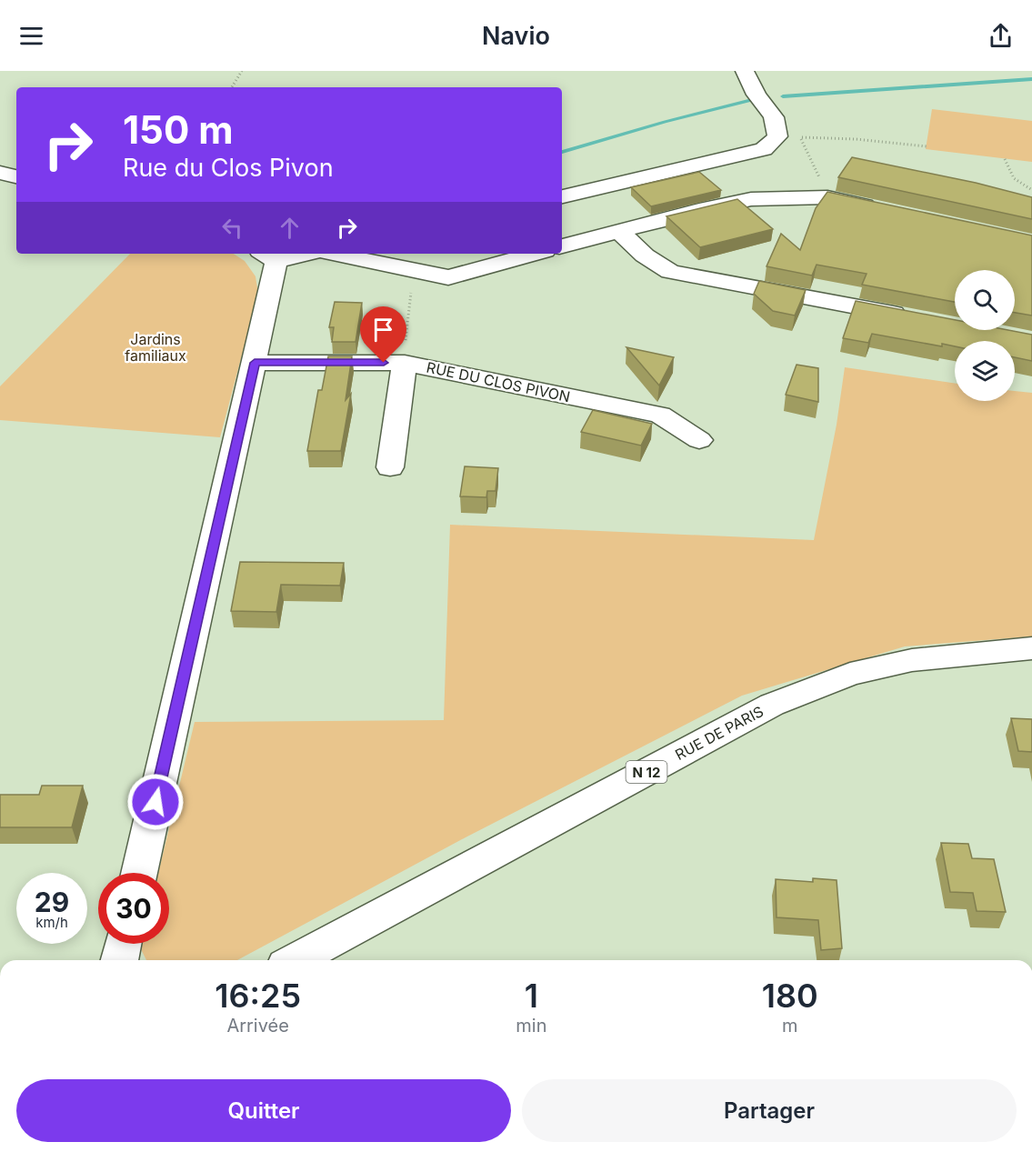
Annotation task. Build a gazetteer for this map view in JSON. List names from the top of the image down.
{
  "streets": {
    "street": ["RUE DU CLOS PIVON", "RUE DE PARIS", "N 12"]
  },
  "parks": ["Jardins familiaux"],
  "page": {
    "header": "Navio",
    "turn": ["150 m", "Rue du Clos Pivon"],
    "speed": "29 km/h",
    "limit": "30",
    "eta": [
      "16:25",
      "Arrivée",
      "1",
      "min",
      "180",
      "m"
    ],
    "buttons": ["Quitter", "Partager"]
  }
}
